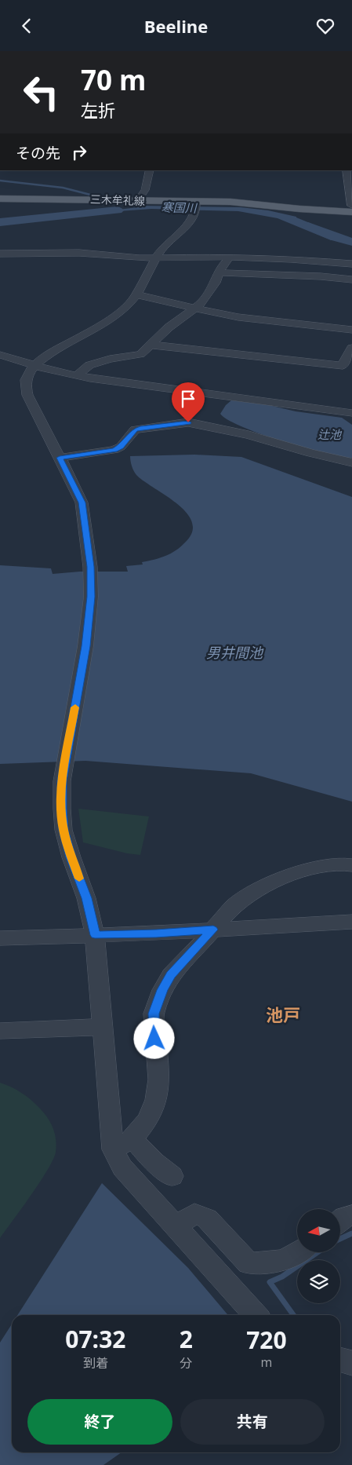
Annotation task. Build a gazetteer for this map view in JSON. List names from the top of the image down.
{
  "streets": {
    "main road": ["三木牟礼線"]
  },
  "districts": ["池戸"],
  "water": ["寒国川", "辻池", "男井間池"],
  "north": "left",
  "page": {
    "header": "Beeline",
    "turn": ["70 m", "左折"],
    "then": "その先",
    "eta": [
      "07:32",
      "到着",
      "2",
      "分",
      "720",
      "m"
    ],
    "buttons": ["終了", "共有"]
  }
}
